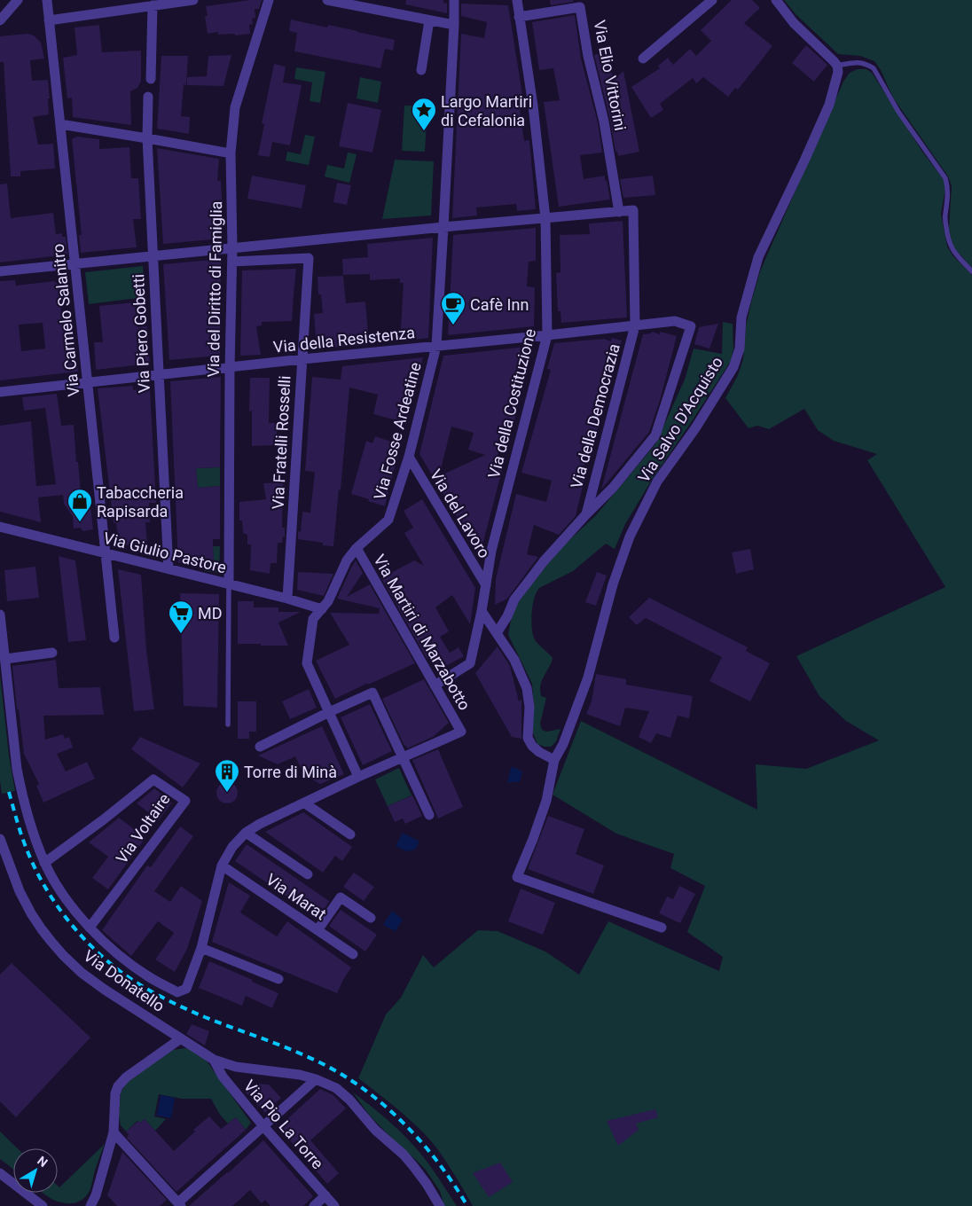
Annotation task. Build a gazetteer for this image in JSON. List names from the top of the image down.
{
  "streets": {
    "street": [
      "Via Elio Vittorini",
      "Via del Diritto di Famiglia",
      "Via Carmelo Salanitro",
      "Via Piero Gobetti",
      "Via della Resistenza",
      "Via della Costituzione",
      "Via della Democrazia",
      "Via Salvo D'Acquisto",
      "Via Fosse Ardeatine",
      "Via Fratelli Rosselli",
      "Via del Lavoro",
      "Via Giulio Pastore",
      "Via Martiri di Marzabotto",
      "Via Voltaire",
      "Via Marat",
      "Via Donatello",
      "Via Pio La Torre"
    ]
  },
  "crossings": [
    ["Via Elio Vittorini", "Via della Costituzione"],
    ["Via Elio Vittorini", "Via della Democrazia"],
    ["Via del Diritto di Famiglia", "Via della Resistenza"],
    ["Via del Diritto di Famiglia", "Via Fratelli Rosselli"],
    ["Via del Diritto di Famiglia", "Via Giulio Pastore"],
    ["Via Carmelo Salanitro", "Via della Resistenza"],
    ["Via Carmelo Salanitro", "Via Giulio Pastore"],
    ["Via Piero Gobetti", "Via della Resistenza"],
    ["Via Piero Gobetti", "Via Giulio Pastore"],
    ["Via della Resistenza", "Via della Costituzione"],
    ["Via della Resistenza", "Via della Democrazia"],
    ["Via della Resistenza", "Via Fosse Ardeatine"],
    ["Via della Resistenza", "Via Fratelli Rosselli"],
    ["Via della Costituzione", "Via del Lavoro"],
    ["Via della Costituzione", "Via Martiri di Marzabotto"],
    ["Via Fosse Ardeatine", "Via del Lavoro"],
    ["Via Fosse Ardeatine", "Via Giulio Pastore"],
    ["Via Fosse Ardeatine", "Via Martiri di Marzabotto"],
    ["Via Fratelli Rosselli", "Via Giulio Pastore"],
    ["Via Donatello", "Via Pio La Torre"]
  ],
  "places": {
    "place": ["Largo Martiri di Cefalonia"],
    "cafe": ["Cafè Inn"],
    "shop": ["Tabaccheria Rapisarda"],
    "supermarket": ["MD"],
    "building": ["Torre di Minà"]
  },
  "north": "top right"
}
